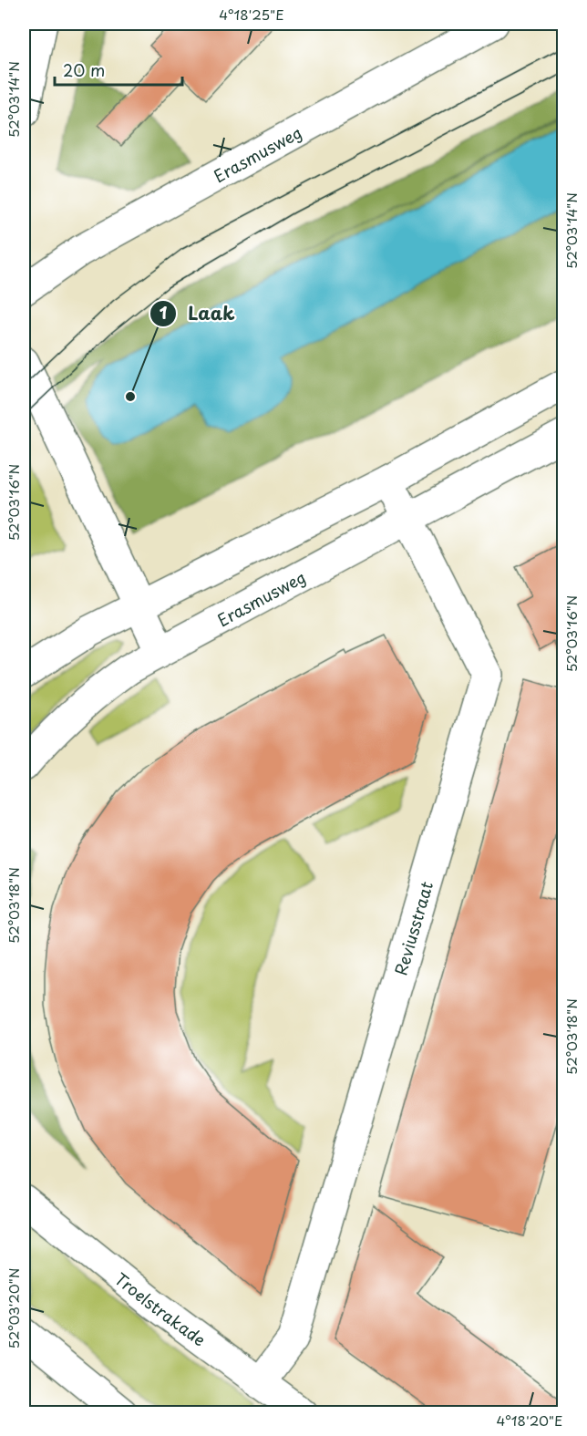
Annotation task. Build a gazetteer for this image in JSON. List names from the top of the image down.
{
  "streets": {
    "street": ["Erasmusweg", "Reviusstraat", "Troelstrakade"]
  },
  "crossings": [
    ["Erasmusweg", "Reviusstraat"],
    ["Reviusstraat", "Troelstrakade"]
  ],
  "places": ["Laak"],
  "scale_bar": "20 m",
  "coordinates": [
    "4°18'25\"E",
    "52°03'14\"N",
    "52°03'16\"N",
    "52°03'18\"N",
    "52°03'20\"N",
    "4°18'20\"E"
  ]
}
